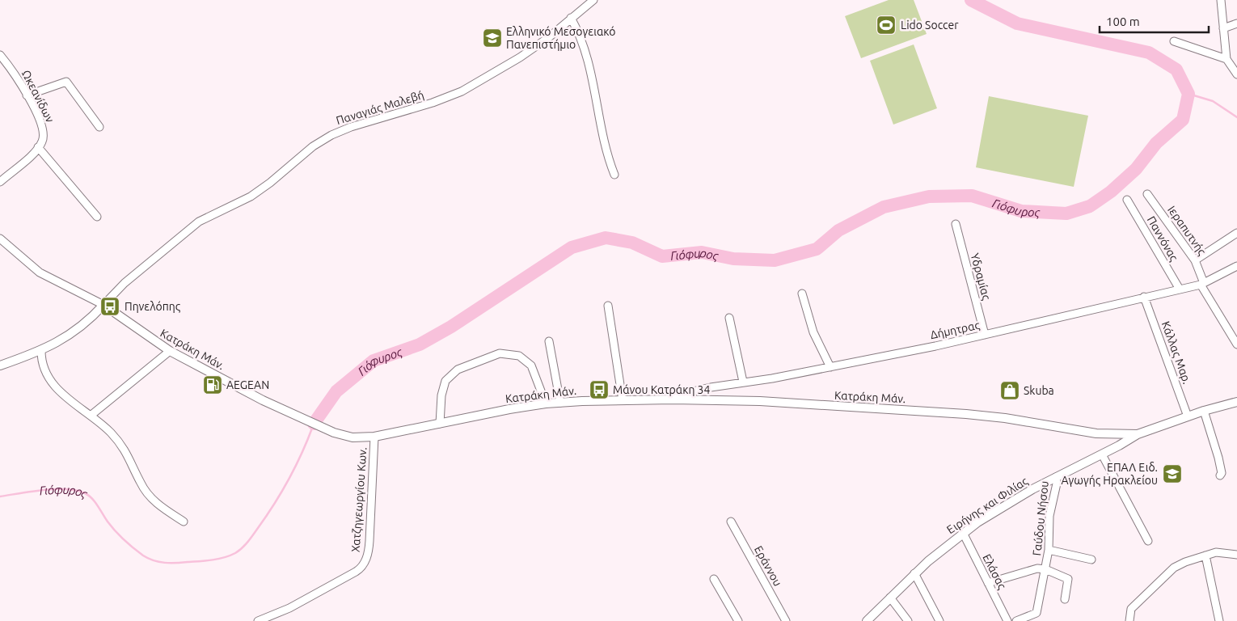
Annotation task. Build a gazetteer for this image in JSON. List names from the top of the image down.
{
  "streets": {
    "street": [
      "Ωκεανίδων",
      "Παναγιάς Μαλεβή",
      "Ιεραπυτνής",
      "Παννόνας",
      "Υδραμίας",
      "Δήμητρας",
      "Κατράκη Μάν.",
      "Κάλλας Μαρ.",
      "Χατζηγεωργίου Κων.",
      "Ειρήνης και Φιλίας",
      "Γαύδου Νήσου",
      "Εράννου",
      "Ελάσας"
    ]
  },
  "crossings": [
    ["Παναγιάς Μαλεβή", "Κατράκη Μάν."],
    ["Ιεραπυτνής", "Δήμητρας"],
    ["Παννόνας", "Δήμητρας"],
    ["Υδραμίας", "Δήμητρας"],
    ["Δήμητρας", "Κατράκη Μάν."],
    ["Δήμητρας", "Κάλλας Μαρ."],
    ["Κατράκη Μάν.", "Χατζηγεωργίου Κων."],
    ["Κατράκη Μάν.", "Ειρήνης και Φιλίας"],
    ["Ειρήνης και Φιλίας", "Γαύδου Νήσου"],
    ["Ειρήνης και Φιλίας", "Ελάσας"]
  ],
  "water": ["Γιόφυρος"],
  "places": {
    "sports": ["Lido Soccer"],
    "school or university": ["Ελληνικό Μεσογειακό Πανεπιστήμιο", "ΕΠΑΛ Ειδ. Αγωγής Ηρακλείου"],
    "bus stop": ["Πηνελόπης", "Μάνου Κατράκη 34"],
    "fuel station": ["AEGEAN"],
    "shop": ["Skuba"]
  },
  "scale_bar": "100 m"
}
